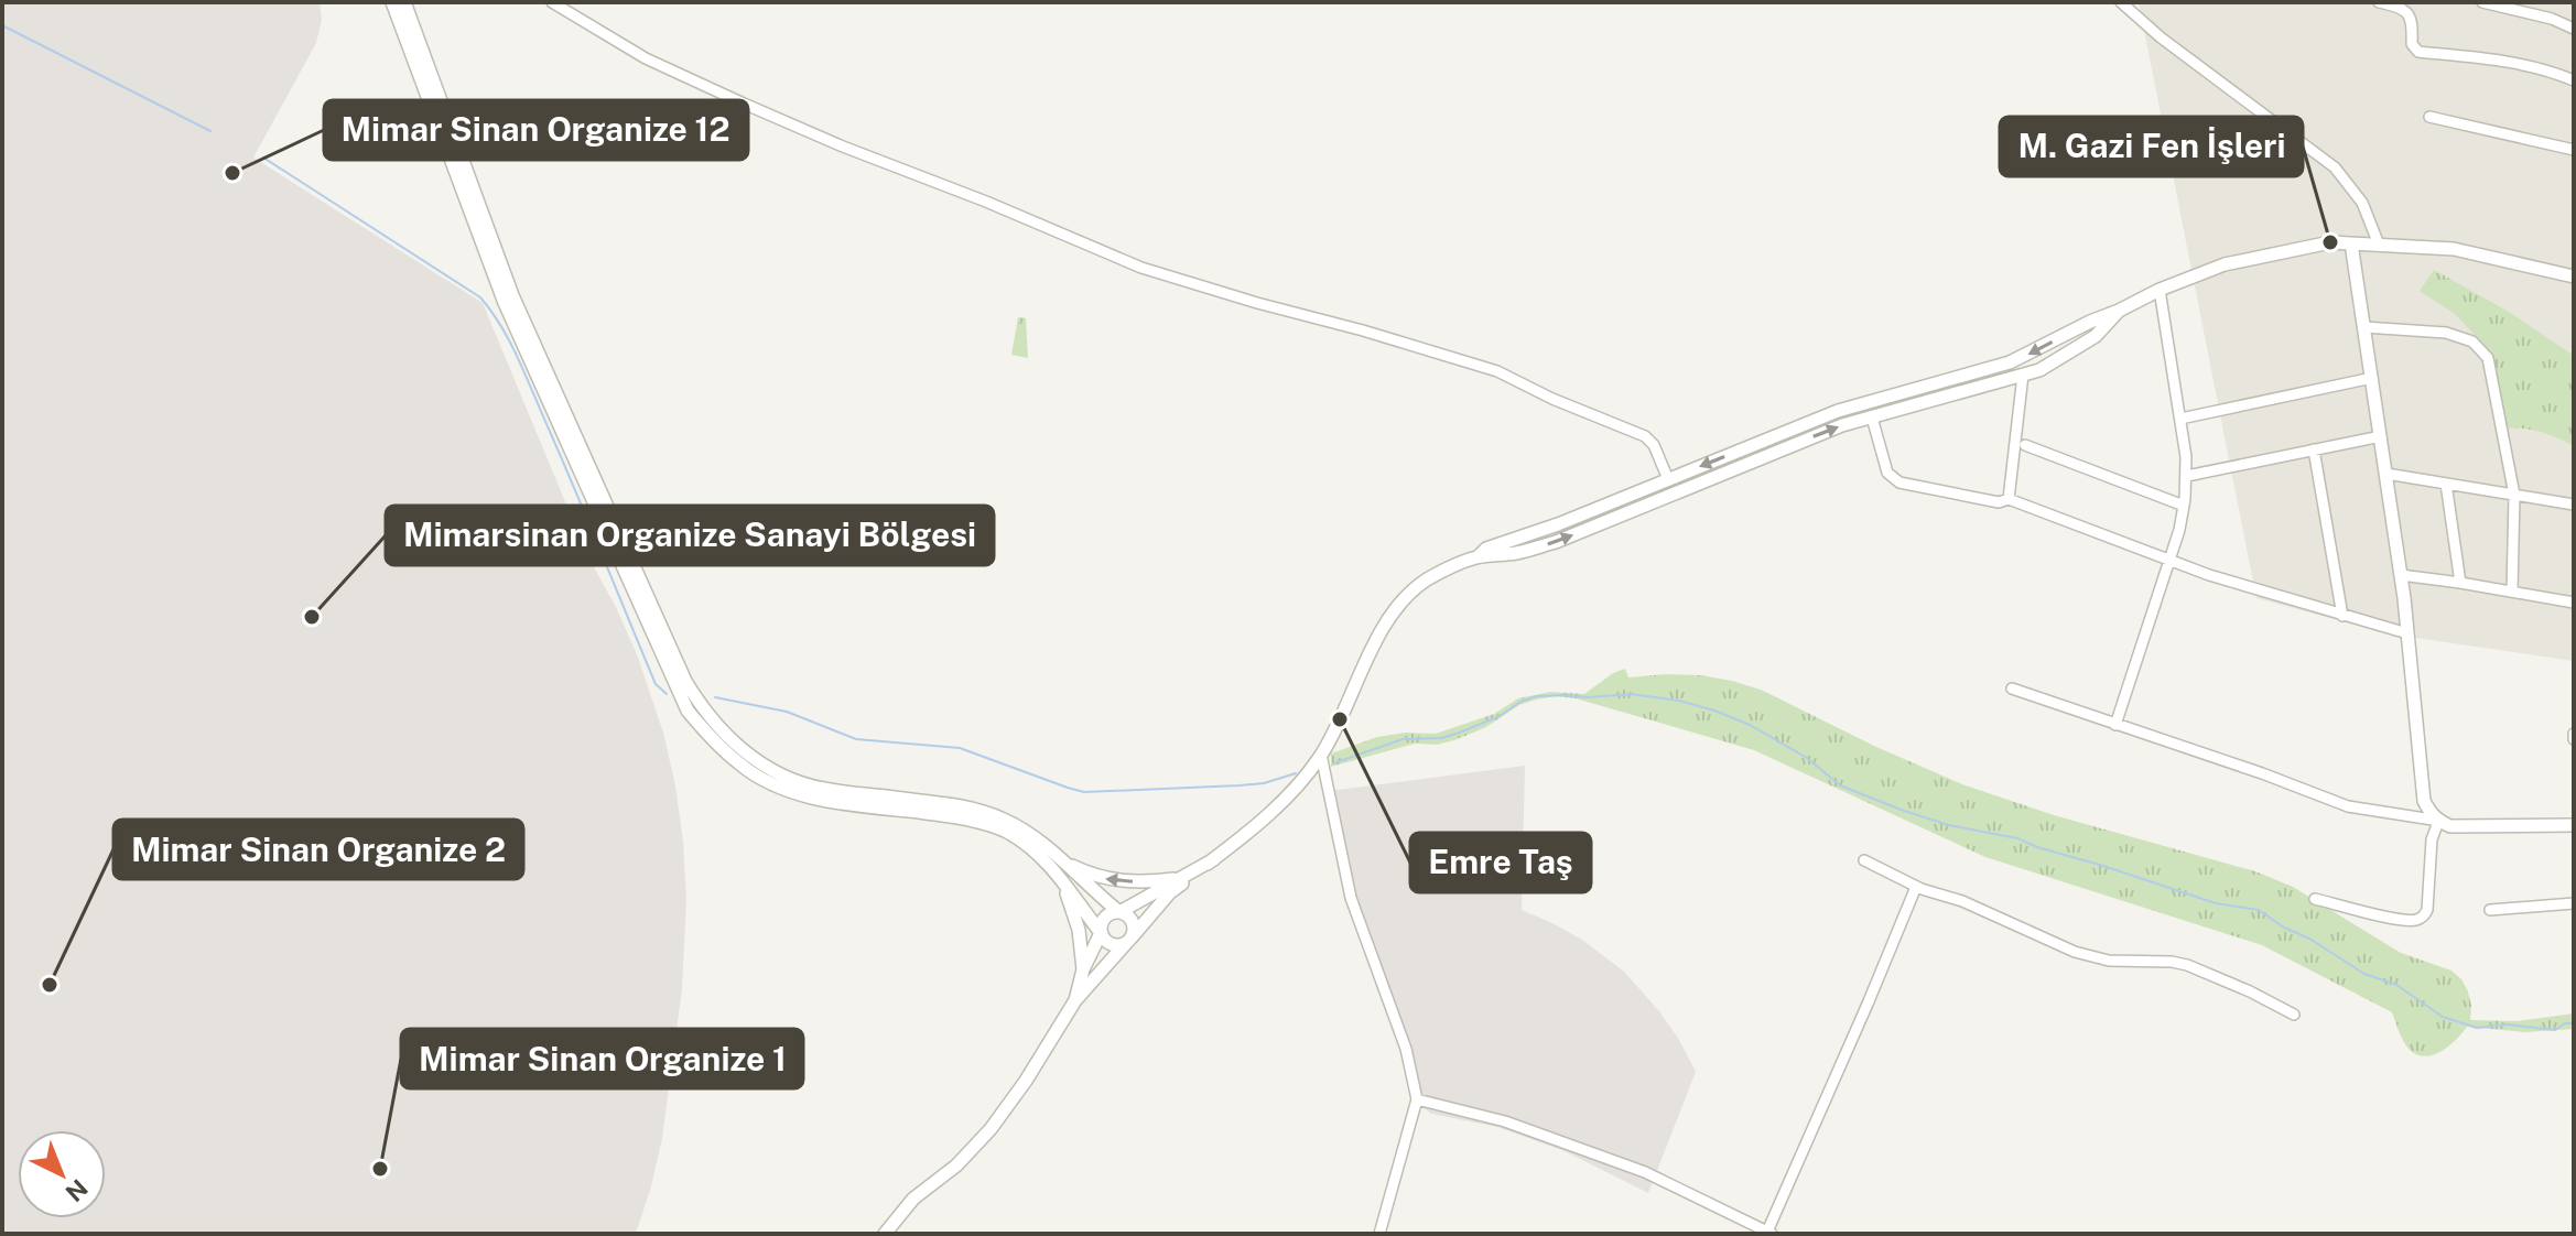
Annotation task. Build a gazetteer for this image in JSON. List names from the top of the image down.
{
  "places": [
    "Mimar Sinan Organize 12",
    "M. Gazi Fen İşleri",
    "Mimarsinan Organize Sanayi Bölgesi",
    "Emre Taş",
    "Mimar Sinan Organize 2",
    "Mimar Sinan Organize 1"
  ],
  "north": "bottom right"
}
